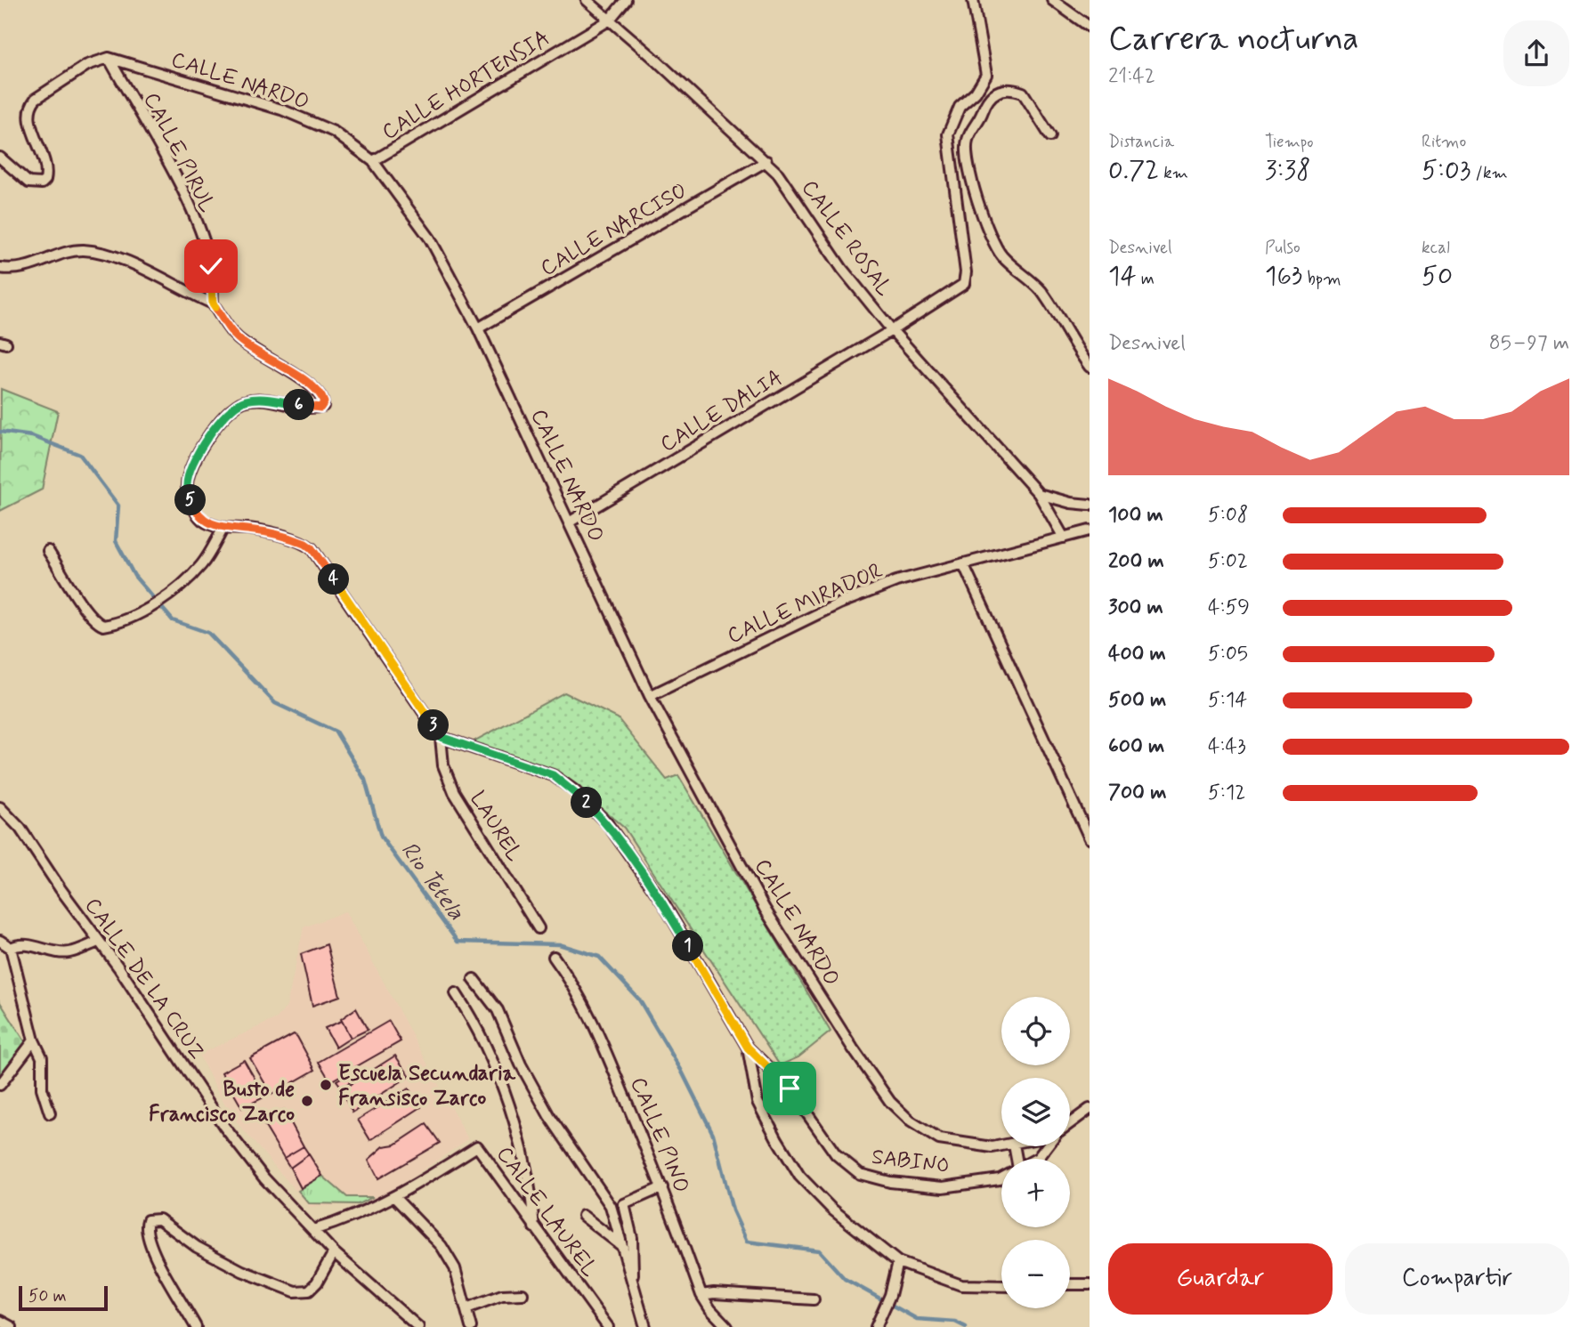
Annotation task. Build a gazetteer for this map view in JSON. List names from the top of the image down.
{
  "streets": {
    "street": [
      "CALLE NARDO",
      "CALLE HORTENSIA",
      "CALLE PIRUL",
      "CALLE NARCISO",
      "CALLE ROSAL",
      "CALLE DALIA",
      "CALLE MIRADOR",
      "LAUREL",
      "CALLE DE LA CRUZ",
      "CALLE PINO",
      "SABINO",
      "CALLE LAUREL"
    ]
  },
  "crossings": [
    ["CALLE NARDO", "CALLE HORTENSIA"],
    ["CALLE NARDO", "CALLE PIRUL"],
    ["CALLE NARDO", "CALLE NARCISO"],
    ["CALLE NARDO", "CALLE DALIA"],
    ["CALLE NARDO", "CALLE MIRADOR"],
    ["CALLE HORTENSIA", "CALLE ROSAL"],
    ["CALLE NARCISO", "CALLE ROSAL"],
    ["CALLE ROSAL", "CALLE DALIA"],
    ["CALLE ROSAL", "CALLE MIRADOR"],
    ["CALLE DE LA CRUZ", "CALLE LAUREL"]
  ],
  "water": ["Rio Tetela"],
  "places": ["Escuela Secundaria Fransisco Zarco", "Busto de Francisco Zarco"],
  "scale_bar": "50 m",
  "page": {
    "heading": ["Carrera nocturna", "21:42"],
    "stats": [
      ["Distancia", "0.72 km"],
      ["Tiempo", "3:38"],
      ["Ritmo", "5:03 /km"],
      ["Desnivel", "14 m"],
      ["Pulso", "163 bpm"],
      ["kcal", "50"]
    ],
    "chart": ["Desnivel", "85–97 m"],
    "pins": [
      "6",
      "5",
      "4",
      "3",
      "2",
      "1"
    ],
    "list": [
      {
        "name": "100 m",
        "note": "5:08"
      },
      {
        "name": "200 m",
        "note": "5:02"
      },
      {
        "name": "300 m",
        "note": "4:59"
      },
      {
        "name": "400 m",
        "note": "5:05"
      },
      {
        "name": "500 m",
        "note": "5:14"
      },
      {
        "name": "600 m",
        "note": "4:43"
      },
      {
        "name": "700 m",
        "note": "5:12"
      }
    ],
    "map_buttons": ["+", "−"],
    "buttons": ["Guardar", "Compartir"],
    "scale": "50 m"
  }
}
